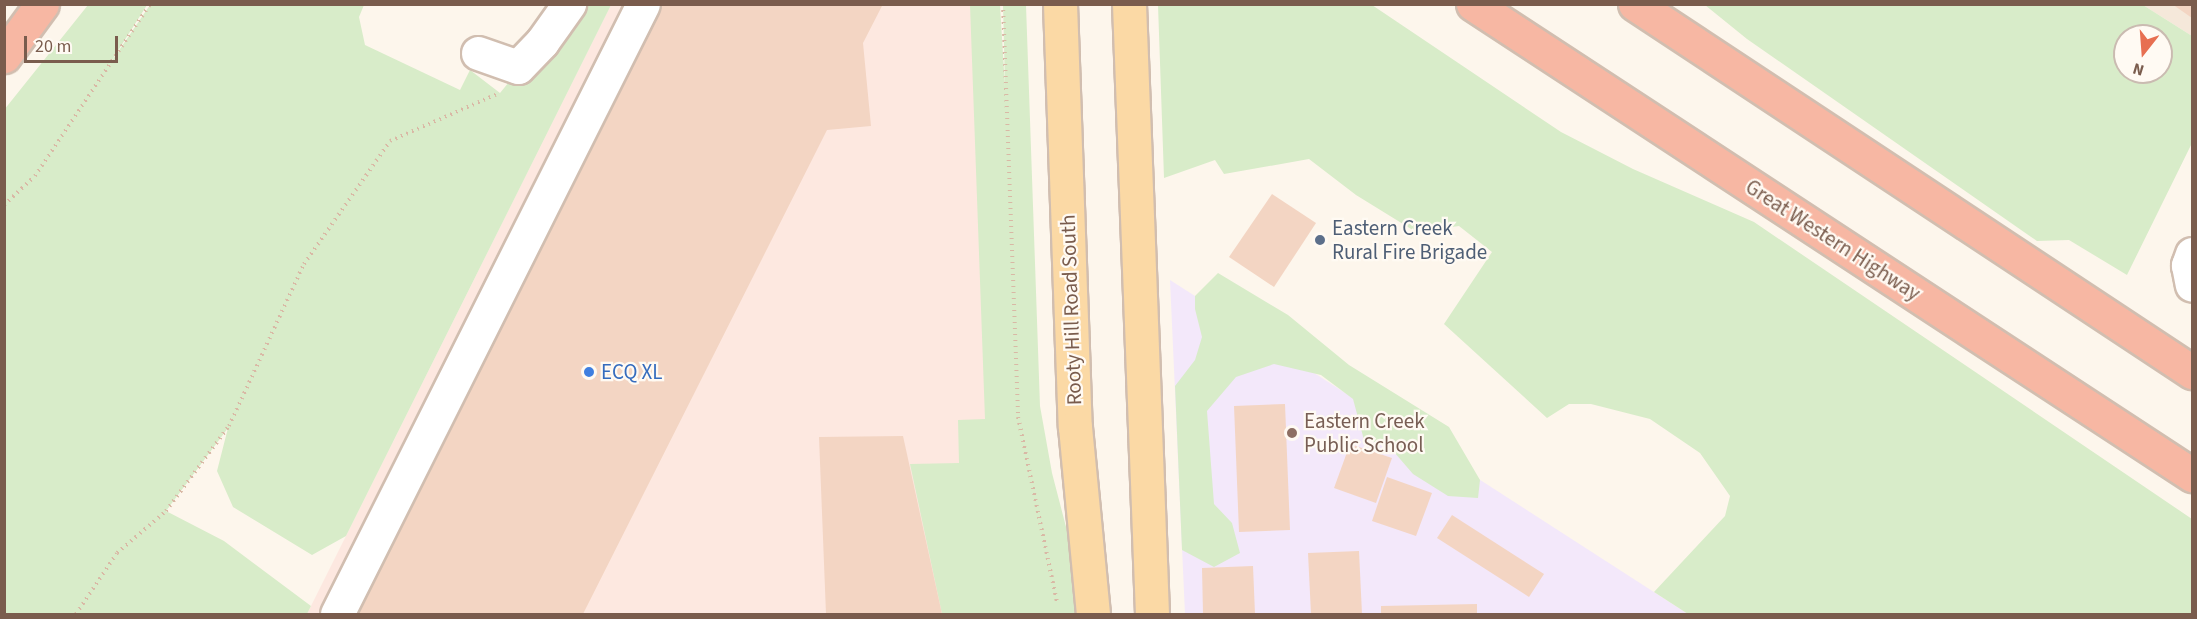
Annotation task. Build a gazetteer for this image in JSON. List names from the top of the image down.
{
  "streets": {
    "highway": ["Great Western Highway"],
    "main road": ["Rooty Hill Road South"]
  },
  "places": ["Eastern Creek Rural Fire Brigade", "ECQ XL", "Eastern Creek Public School"],
  "scale_bar": "20 m",
  "north": "bottom"
}
